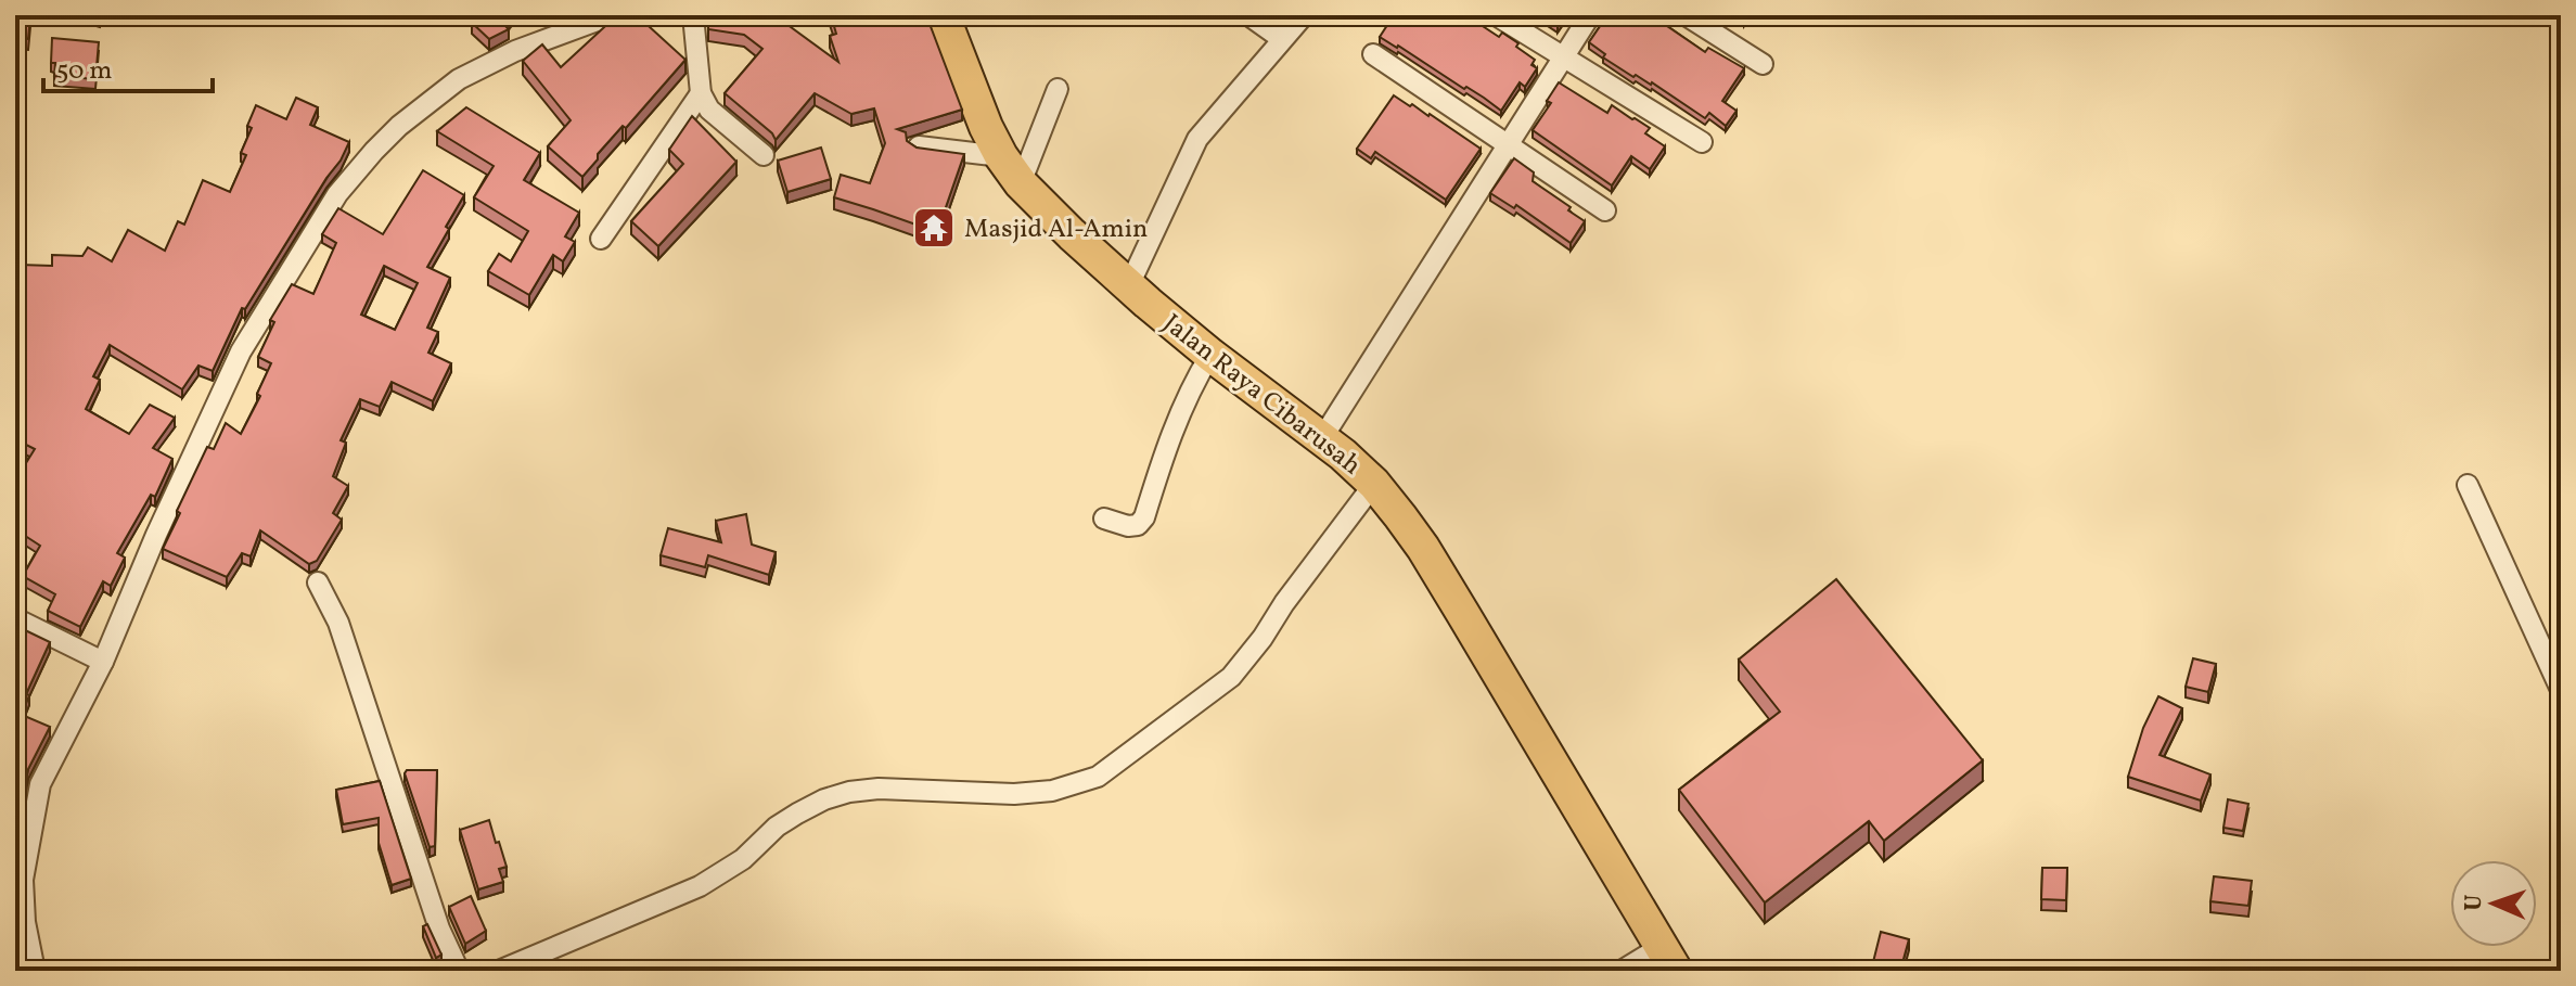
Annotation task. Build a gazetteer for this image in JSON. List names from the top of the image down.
{
  "streets": {
    "main road": ["Jalan Raya Cibarusah"]
  },
  "places": {
    "temple": ["Masjid Al-Amin"]
  },
  "scale_bar": "50 m",
  "north": "left"
}
